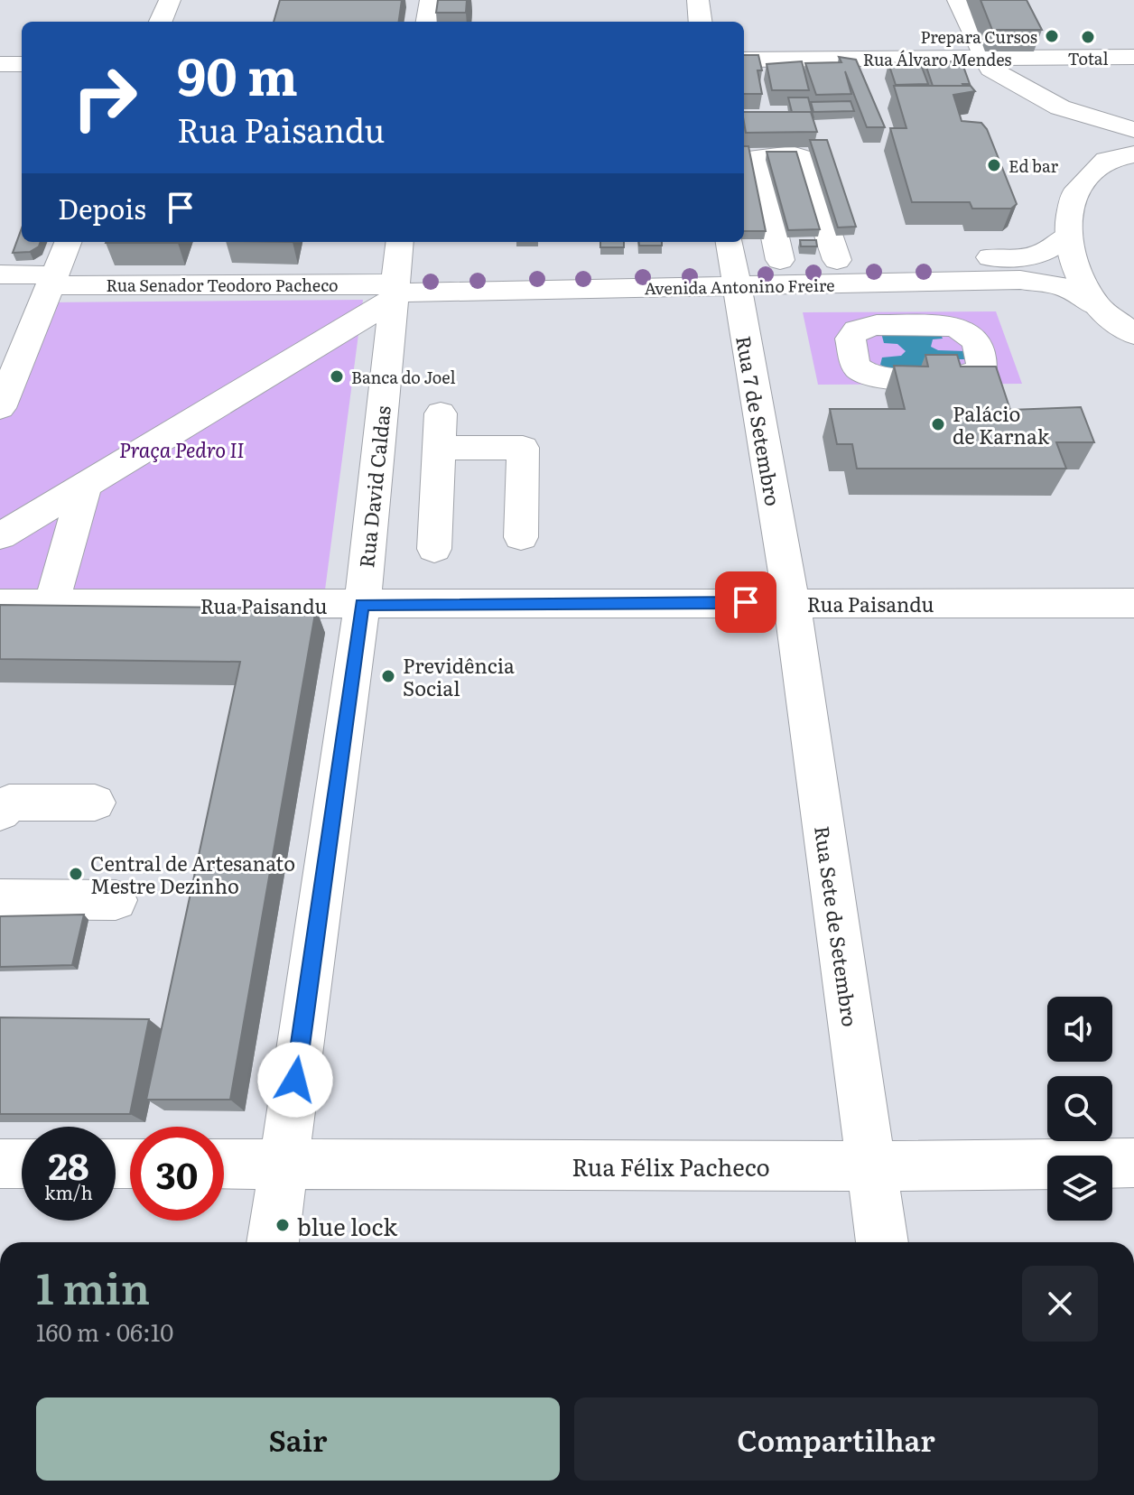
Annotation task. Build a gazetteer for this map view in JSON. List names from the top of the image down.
{
  "streets": {
    "street": [
      "Rua Álvaro Mendes",
      "Rua Senador Teodoro Pacheco",
      "Avenida Antonino Freire",
      "Rua 7 de Setembro",
      "Rua David Caldas",
      "Rua Paisandu",
      "Rua Sete de Setembro",
      "Rua Félix Pacheco"
    ]
  },
  "crossings": [
    ["Rua Senador Teodoro Pacheco", "Avenida Antonino Freire"],
    ["Rua Senador Teodoro Pacheco", "Rua David Caldas"],
    ["Avenida Antonino Freire", "Rua 7 de Setembro"],
    ["Avenida Antonino Freire", "Rua David Caldas"],
    ["Rua 7 de Setembro", "Rua Paisandu"],
    ["Rua 7 de Setembro", "Rua Sete de Setembro"],
    ["Rua David Caldas", "Rua Paisandu"],
    ["Rua David Caldas", "Rua Félix Pacheco"],
    ["Rua Paisandu", "Rua Sete de Setembro"],
    ["Rua Sete de Setembro", "Rua Félix Pacheco"]
  ],
  "parks": ["Praça Pedro II"],
  "places": [
    "Prepara Cursos",
    "Total",
    "Ed bar",
    "Banca do Joel",
    "Palácio de Karnak",
    "Previdência Social",
    "Central de Artesanato Mestre Dezinho",
    "blue lock"
  ],
  "page": {
    "turn": ["90 m", "Rua Paisandu"],
    "then": "Depois",
    "speed": "28 km/h",
    "limit": "30",
    "heading": ["1 min", "160 m · 06:10"],
    "buttons": ["Sair", "Compartilhar"]
  }
}
